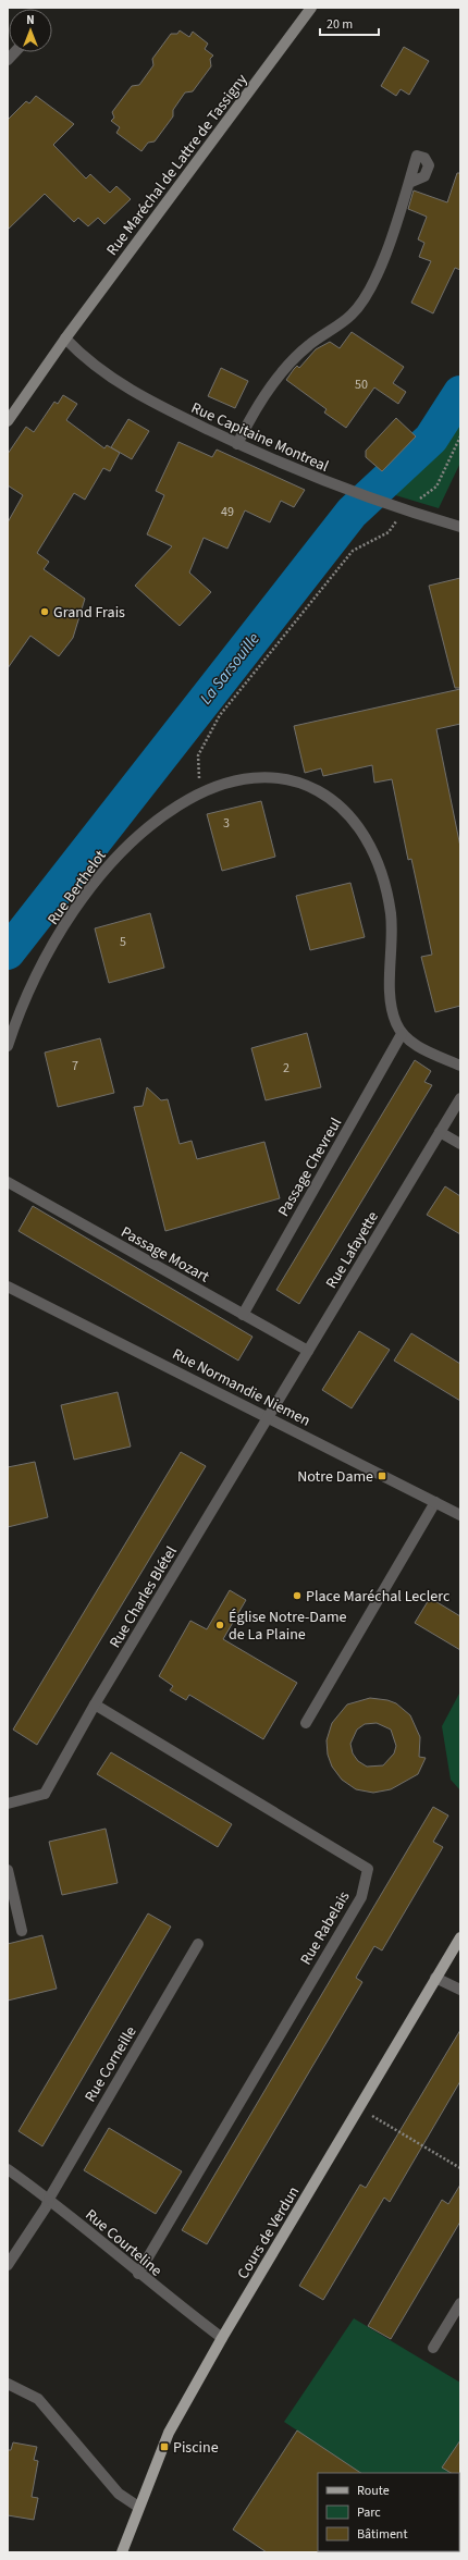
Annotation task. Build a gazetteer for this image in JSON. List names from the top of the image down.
{
  "streets": {
    "main road": ["Rue Maréchal de Lattre de Tassigny", "Cours de Verdun"],
    "street": [
      "Rue Capitaine Montreal",
      "Rue Berthelot",
      "Passage Chevreul",
      "Rue Lafayette",
      "Passage Mozart",
      "Rue Normandie Niemen",
      "Rue Charles Blétel",
      "Rue Rabelais",
      "Rue Corneille",
      "Rue Courteline"
    ]
  },
  "crossings": [
    ["Rue Maréchal de Lattre de Tassigny", "Rue Capitaine Montreal"],
    ["Rue Berthelot", "Passage Chevreul"],
    ["Passage Chevreul", "Passage Mozart"],
    ["Rue Lafayette", "Passage Mozart"],
    ["Rue Lafayette", "Rue Normandie Niemen"],
    ["Rue Lafayette", "Rue Charles Blétel"],
    ["Rue Normandie Niemen", "Rue Charles Blétel"],
    ["Rue Charles Blétel", "Rue Rabelais"],
    ["Rue Rabelais", "Rue Courteline"],
    ["Rue Corneille", "Rue Courteline"],
    ["Cours de Verdun", "Rue Courteline"]
  ],
  "water": ["La Sarsouille"],
  "places": {
    "other": ["Grand Frais", "Place Maréchal Leclerc", "Église Notre-Dame de La Plaine"],
    "transit": ["Notre Dame", "Piscine"]
  },
  "house_numbers": [
    "50",
    "49",
    "3",
    "5",
    "7",
    "2"
  ],
  "legend": ["Route", "Parc", "Bâtiment"],
  "scale_bar": "20 m",
  "north": "top"
}
